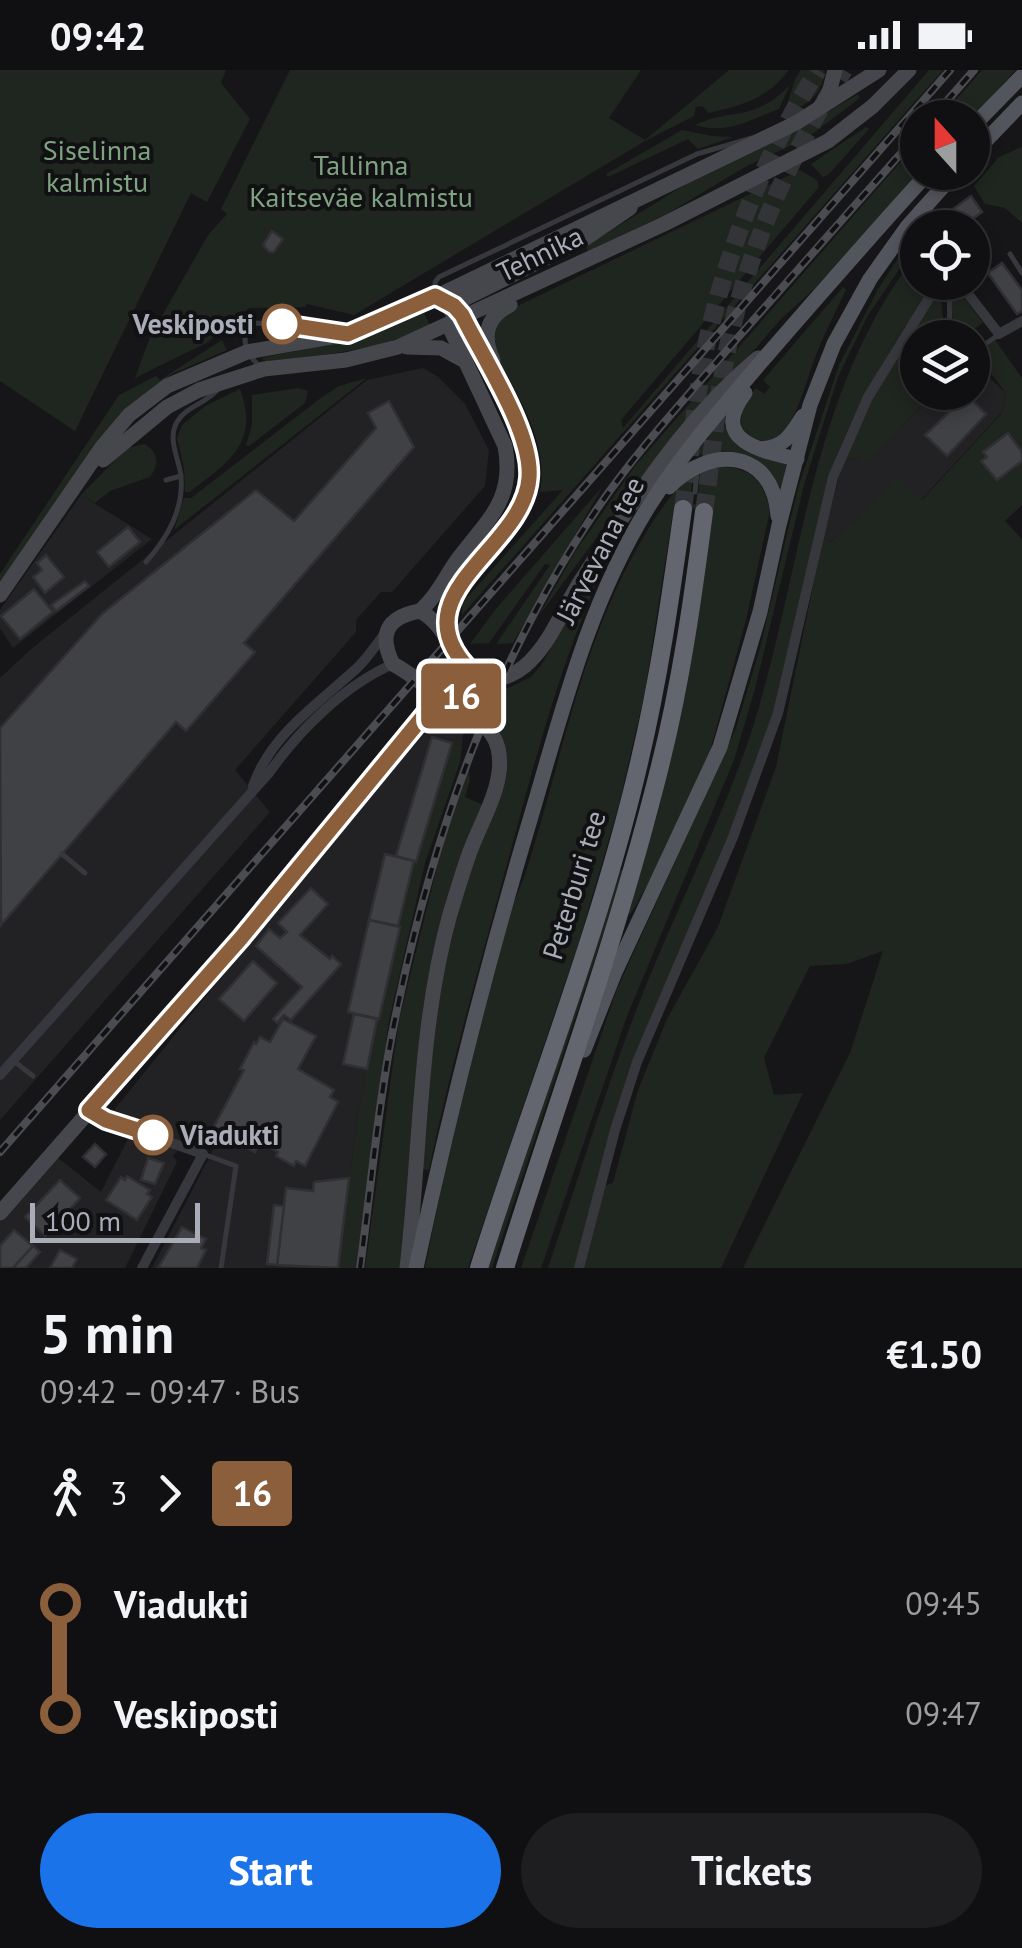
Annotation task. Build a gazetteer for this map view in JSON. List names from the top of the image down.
{
  "streets": {
    "highway": ["Peterburi tee"],
    "main road": ["Järvevana tee"],
    "street": ["Tehnika"]
  },
  "parks": ["Siselinna kalmistu", "Tallinna Kaitseväe kalmistu"],
  "places": ["Veskiposti", "Viadukti"],
  "lines": ["bus line 16"],
  "scale_bar": "100 m",
  "north": "top",
  "page": {
    "status": "09:42",
    "on_map": "16",
    "scale": "100 m",
    "heading": ["5 min", "09:42 – 09:47 · Bus", "€1.50"],
    "legs": ["3", "16"],
    "list": [
      {
        "name": "Viadukti",
        "value": "09:45"
      },
      {
        "name": "Veskiposti",
        "value": "09:47"
      }
    ],
    "buttons": ["Start", "Tickets"]
  }
}
